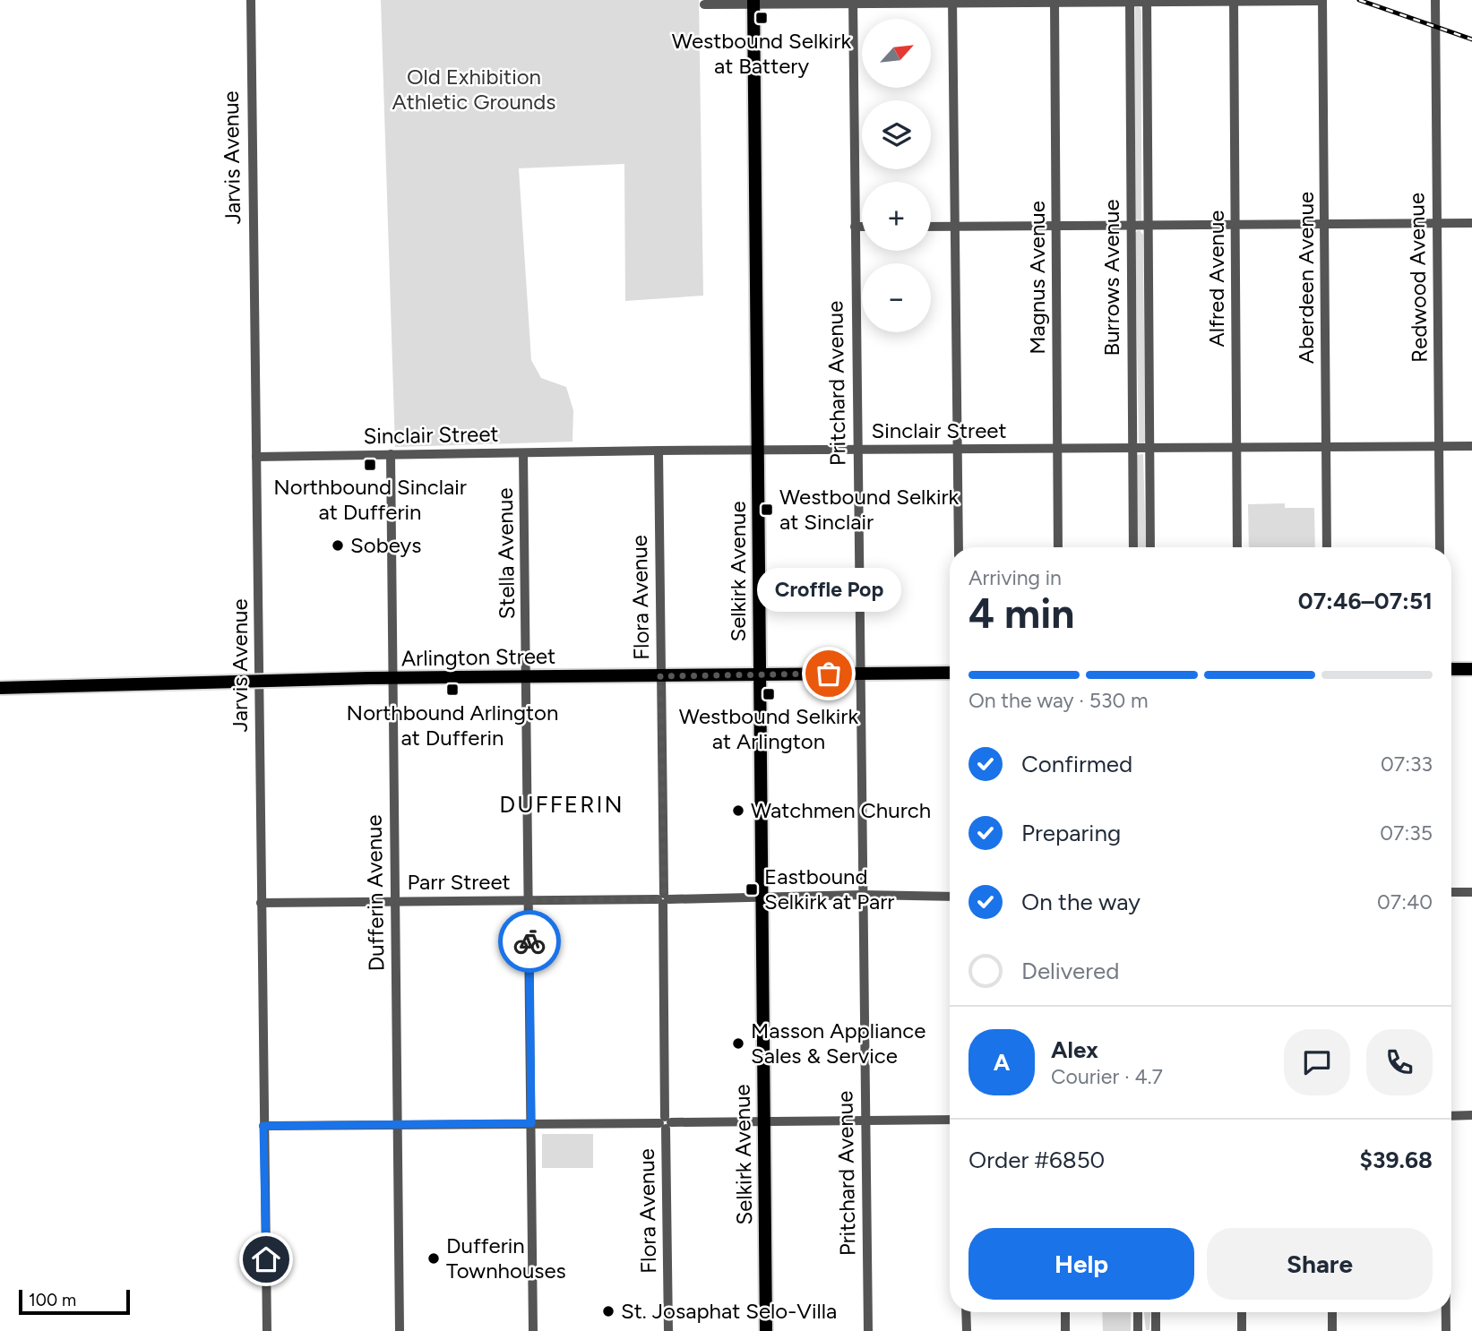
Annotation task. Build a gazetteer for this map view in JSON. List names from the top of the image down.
{
  "streets": {
    "main road": ["Selkirk Avenue", "Arlington Street"],
    "street": [
      "Jarvis Avenue",
      "Magnus Avenue",
      "Burrows Avenue",
      "Aberdeen Avenue",
      "Redwood Avenue",
      "Alfred Avenue",
      "Pritchard Avenue",
      "Sinclair Street",
      "Stella Avenue",
      "Flora Avenue",
      "Parr Street",
      "Dufferin Avenue"
    ]
  },
  "crossings": [
    ["Jarvis Avenue", "Sinclair Street"],
    ["Jarvis Avenue", "Parr Street"],
    ["Magnus Avenue", "Sinclair Street"],
    ["Burrows Avenue", "Sinclair Street"],
    ["Aberdeen Avenue", "Sinclair Street"],
    ["Redwood Avenue", "Sinclair Street"],
    ["Alfred Avenue", "Sinclair Street"],
    ["Pritchard Avenue", "Sinclair Street"],
    ["Pritchard Avenue", "Arlington Street"],
    ["Pritchard Avenue", "Parr Street"],
    ["Sinclair Street", "Stella Avenue"],
    ["Sinclair Street", "Selkirk Avenue"],
    ["Sinclair Street", "Flora Avenue"],
    ["Sinclair Street", "Dufferin Avenue"],
    ["Stella Avenue", "Arlington Street"],
    ["Stella Avenue", "Parr Street"],
    ["Selkirk Avenue", "Arlington Street"],
    ["Selkirk Avenue", "Parr Street"],
    ["Flora Avenue", "Arlington Street"],
    ["Flora Avenue", "Parr Street"],
    ["Arlington Street", "Dufferin Avenue"],
    ["Parr Street", "Dufferin Avenue"]
  ],
  "districts": ["DUFFERIN"],
  "parks": ["Old Exhibition Athletic Grounds"],
  "places": {
    "transit": [
      "Westbound Selkirk at Battery",
      "Northbound Sinclair at Dufferin",
      "Westbound Selkirk at Sinclair",
      "Northbound Arlington at Dufferin",
      "Westbound Selkirk at Arlington",
      "Eastbound Selkirk at Parr"
    ],
    "other": [
      "Sobeys",
      "Croffle Pop",
      "Watchmen Church",
      "Masson Appliance Sales & Service",
      "Dufferin Townhouses",
      "St. Josaphat Selo-Villa"
    ]
  },
  "scale_bar": "100 m",
  "north": "top right",
  "page": {
    "map_buttons": ["+", "−"],
    "heading": ["4 min", "Arriving in", "07:46–07:51"],
    "panel": [
      "Alex",
      "Courier · 4.7",
      "Order #6850",
      "$39.68"
    ],
    "bubble": "Croffle Pop",
    "bar": "On the way · 530 m",
    "list": [
      ["Confirmed", "07:33"],
      ["Preparing", "07:35"],
      ["On the way", "07:40"],
      "Delivered"
    ],
    "round": "A",
    "buttons": ["Help", "Share"],
    "scale": "100 m"
  }
}
